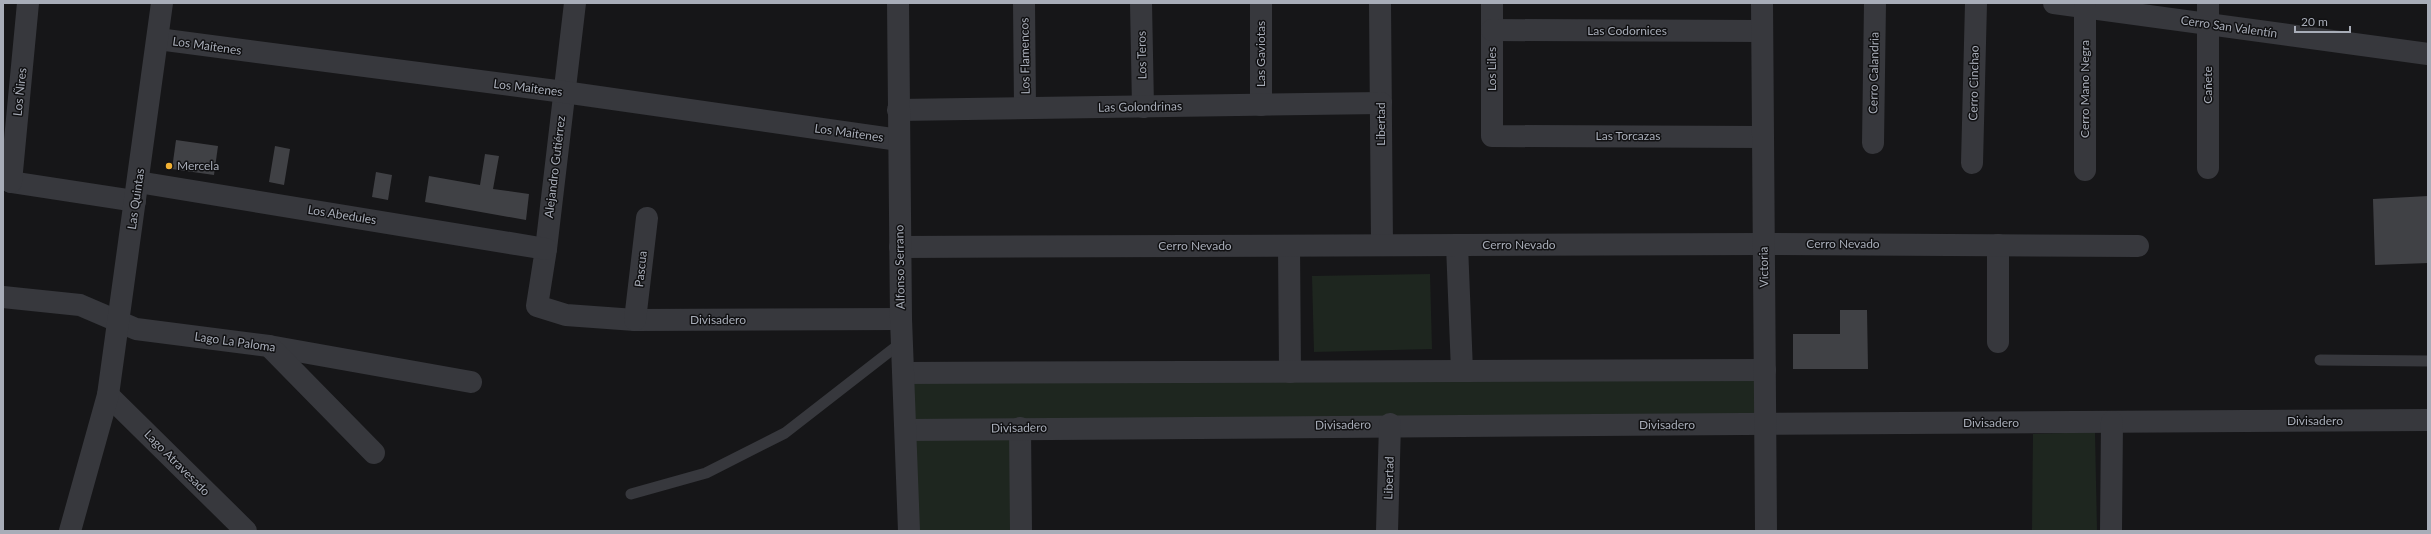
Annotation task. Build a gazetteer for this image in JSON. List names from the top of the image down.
{
  "streets": {
    "street": [
      "Cerro San Valentín",
      "Las Codornices",
      "Los Maitenes",
      "Las Gaviotas",
      "Los Teros",
      "Los Flamencos",
      "Los Liles",
      "Cerro Calandria",
      "Cerro Cinchao",
      "Cañete",
      "Cerro Mano Negra",
      "Los Ñires",
      "Las Golondrinas",
      "Libertad",
      "Las Torcazas",
      "Alejandro Gutiérrez",
      "Las Quintas",
      "Los Abedules",
      "Cerro Nevado",
      "Alfonso Serrano",
      "Victoria",
      "Pascua",
      "Divisadero",
      "Lago La Paloma",
      "Lago Atravesado"
    ]
  },
  "crossings": [
    ["Cerro San Valentín", "Cañete"],
    ["Cerro San Valentín", "Cerro Mano Negra"],
    ["Las Codornices", "Los Liles"],
    ["Las Codornices", "Victoria"],
    ["Los Maitenes", "Alejandro Gutiérrez"],
    ["Los Maitenes", "Las Quintas"],
    ["Los Maitenes", "Alfonso Serrano"],
    ["Las Gaviotas", "Las Golondrinas"],
    ["Los Teros", "Las Golondrinas"],
    ["Los Flamencos", "Las Golondrinas"],
    ["Los Liles", "Las Torcazas"],
    ["Las Golondrinas", "Libertad"],
    ["Las Golondrinas", "Alfonso Serrano"],
    ["Libertad", "Cerro Nevado"],
    ["Libertad", "Divisadero"],
    ["Las Torcazas", "Victoria"],
    ["Alejandro Gutiérrez", "Los Abedules"],
    ["Alejandro Gutiérrez", "Divisadero"],
    ["Las Quintas", "Los Abedules"],
    ["Las Quintas", "Lago La Paloma"],
    ["Las Quintas", "Lago Atravesado"],
    ["Cerro Nevado", "Alfonso Serrano"],
    ["Cerro Nevado", "Victoria"],
    ["Alfonso Serrano", "Divisadero"],
    ["Victoria", "Divisadero"],
    ["Pascua", "Divisadero"]
  ],
  "places": ["Mercela"],
  "scale_bar": "20 m"
}
